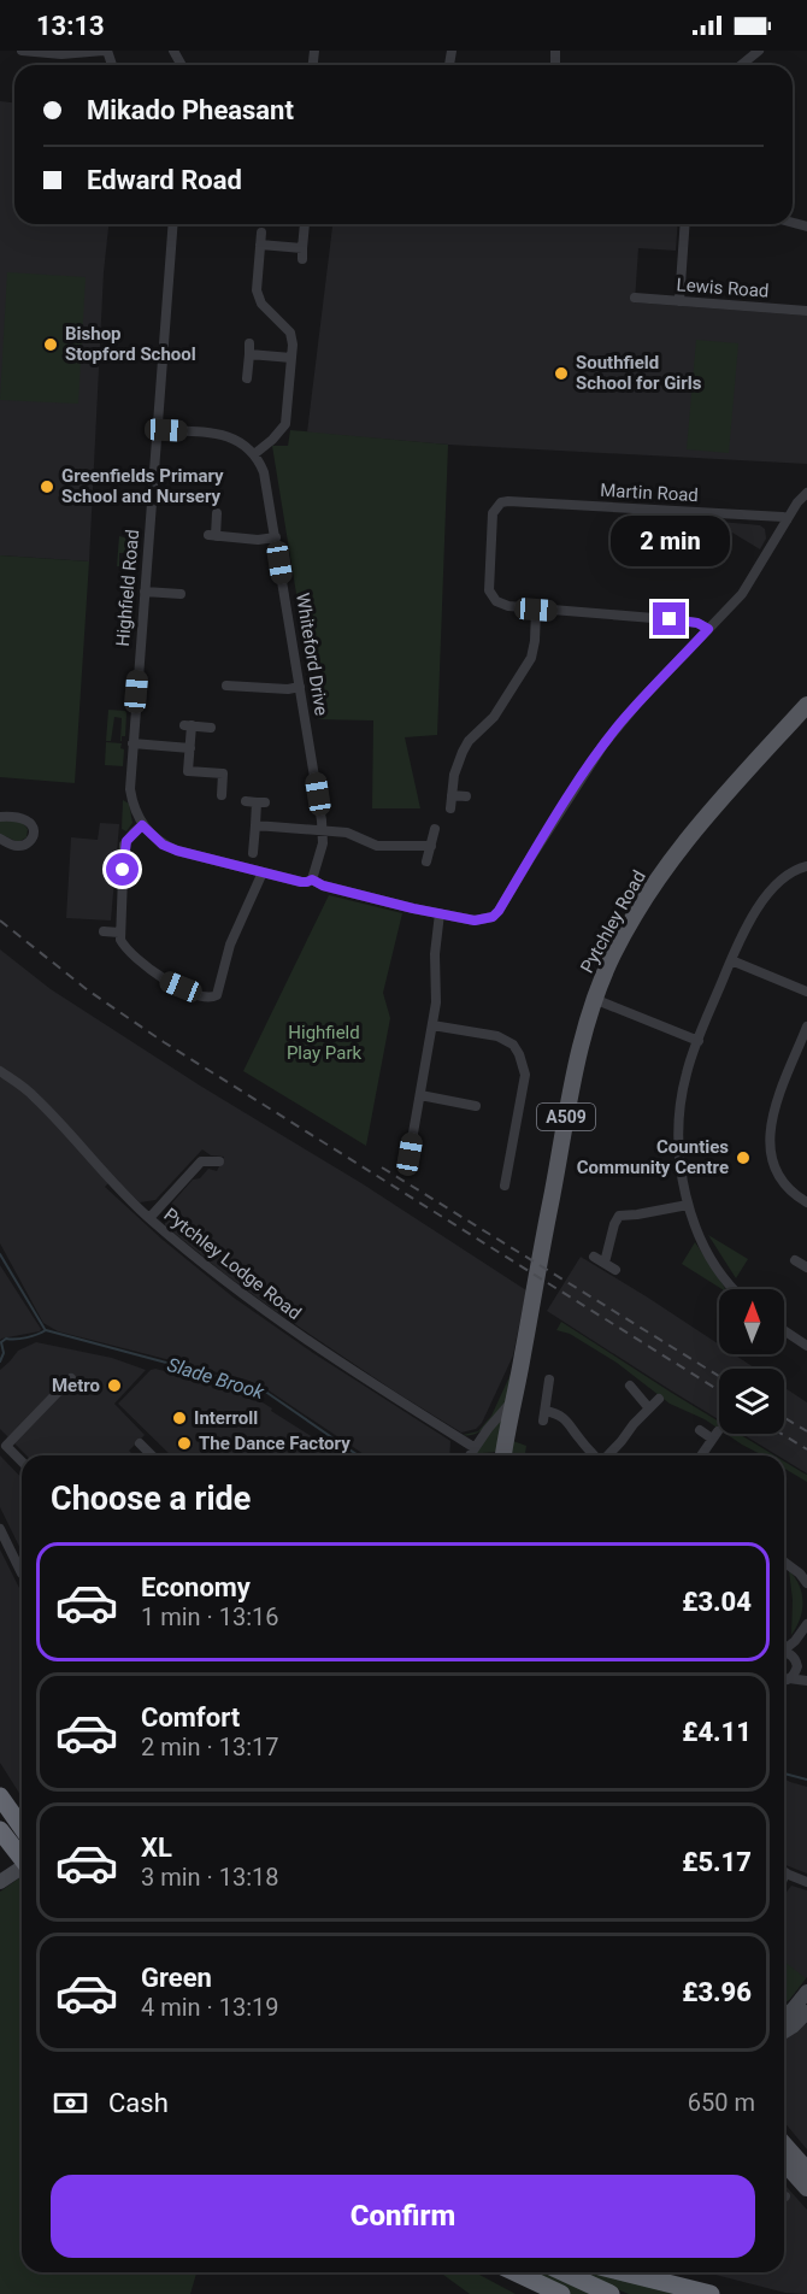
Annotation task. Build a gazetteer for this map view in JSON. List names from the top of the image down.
{
  "streets": {
    "main road": ["Pytchley Road", "A509"],
    "street": [
      "Lewis Road",
      "Martin Road",
      "Highfield Road",
      "Whiteford Drive",
      "Pytchley Lodge Road"
    ]
  },
  "water": ["Slade Brook"],
  "parks": ["Highfield Play Park"],
  "places": [
    "Bishop Stopford School",
    "Southfield School for Girls",
    "Greenfields Primary School and Nursery",
    "Counties Community Centre",
    "Metro",
    "Interroll",
    "The Dance Factory"
  ],
  "north": "top",
  "page": {
    "status": "13:13",
    "banner": ["Mikado Pheasant", "Edward Road"],
    "bubble": "2 min",
    "heading": "Choose a ride",
    "list": [
      {
        "name": "Economy",
        "note": "1 min · 13:16",
        "value": "£3.04"
      },
      {
        "name": "Comfort",
        "note": "2 min · 13:17",
        "value": "£4.11"
      },
      {
        "name": "XL",
        "note": "3 min · 13:18",
        "value": "£5.17"
      },
      {
        "name": "Green",
        "note": "4 min · 13:19",
        "value": "£3.96"
      }
    ],
    "pay": ["Cash", "650 m"],
    "buttons": "Confirm"
  }
}
